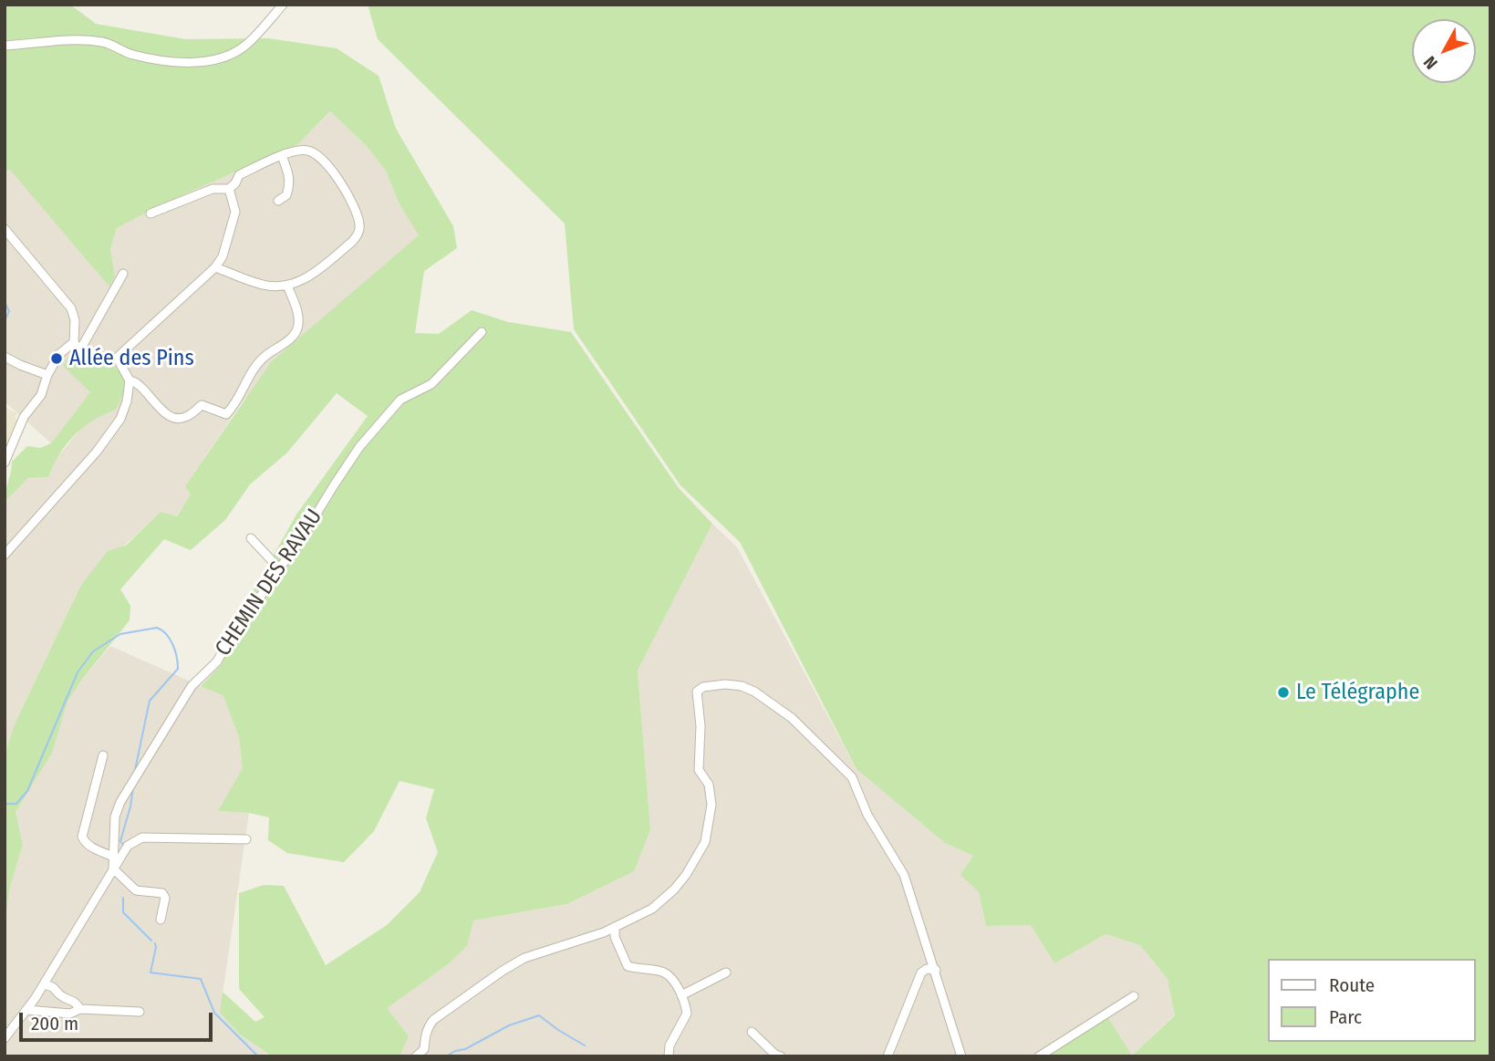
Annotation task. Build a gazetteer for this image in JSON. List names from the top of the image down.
{
  "streets": {
    "street": ["CHEMIN DES RAVAU"]
  },
  "places": ["Allée des Pins", "Le Télégraphe"],
  "legend": ["Route", "Parc"],
  "scale_bar": "200 m",
  "north": "bottom left"
}
